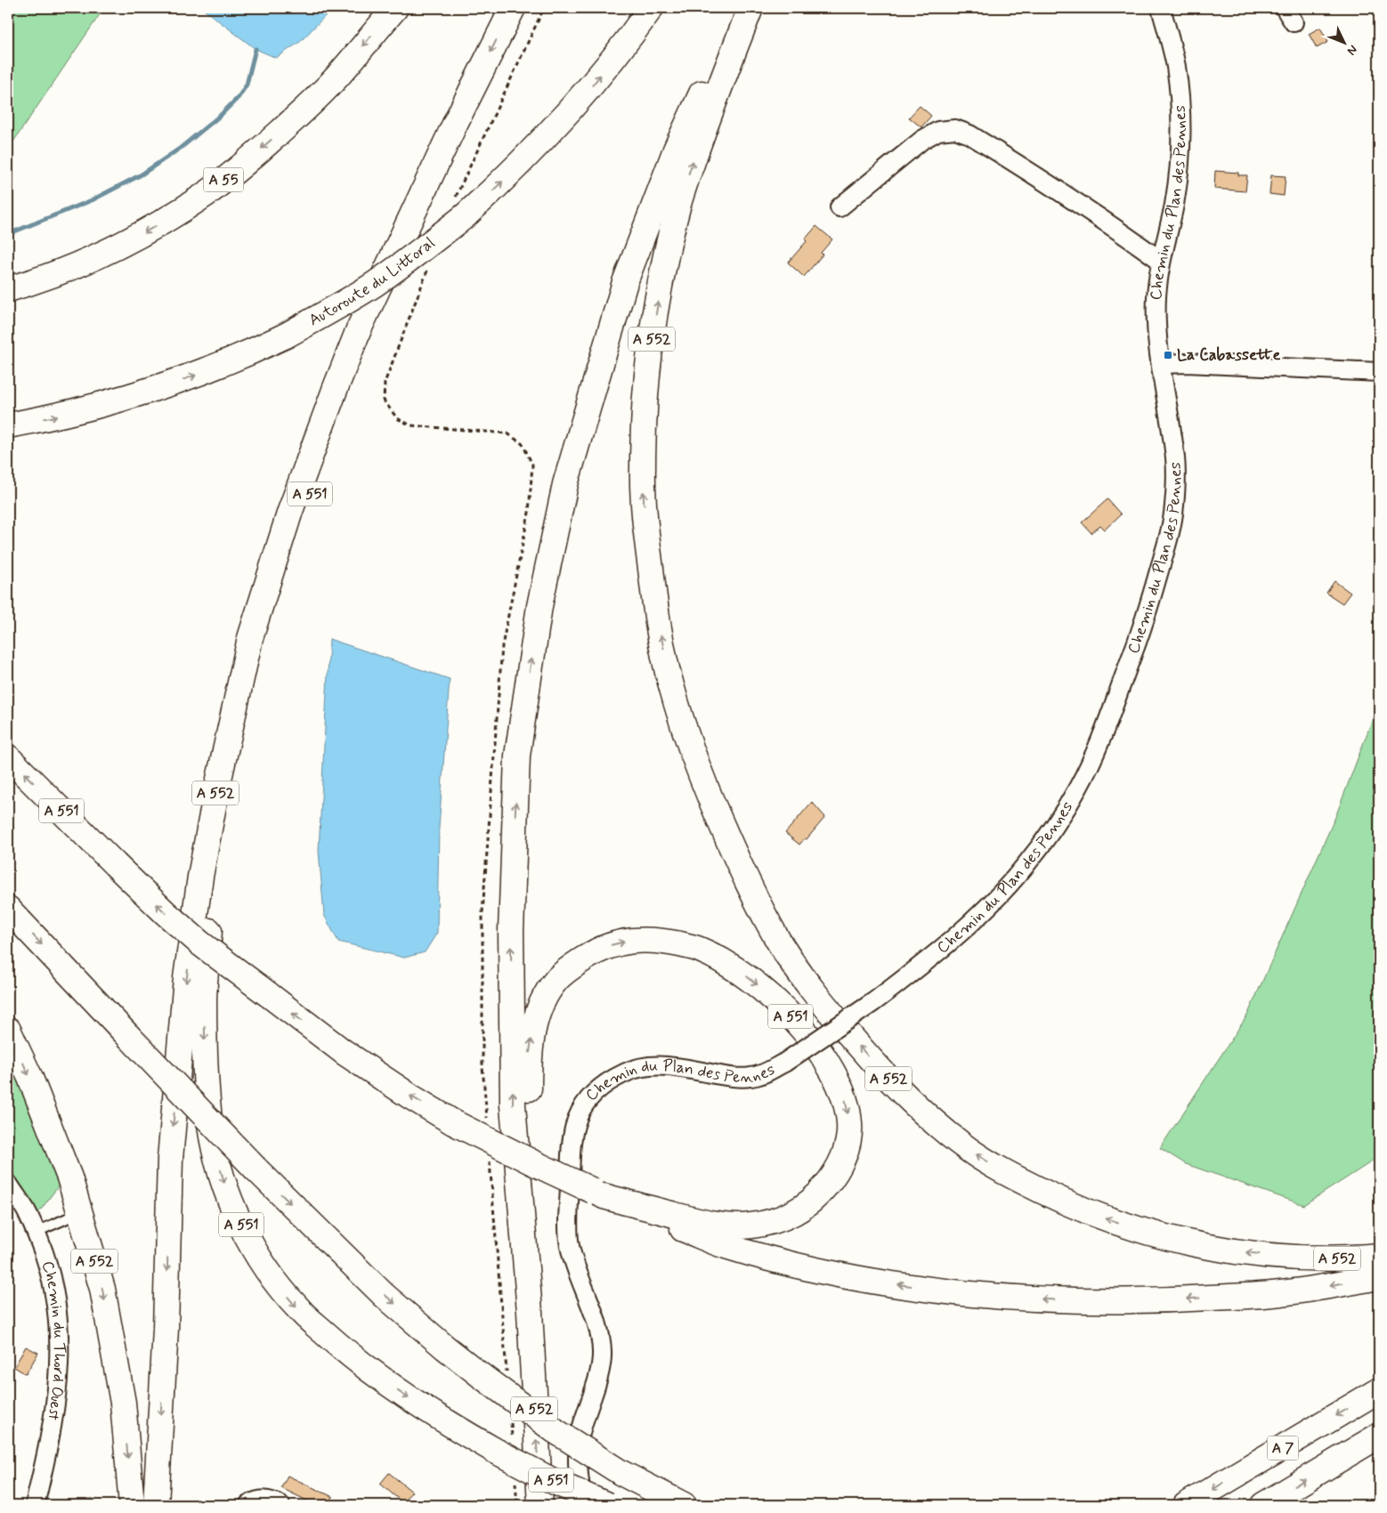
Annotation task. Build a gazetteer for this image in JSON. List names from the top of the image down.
{
  "streets": {
    "highway": [
      "A 55",
      "Autoroute du Littoral",
      "A 552",
      "A 551",
      "A 7"
    ],
    "street": ["Chemin du Plan des Pennes", "Chemin du Thord Ouest"]
  },
  "crossings": [
    ["A 552", "A 551"]
  ],
  "places": {
    "transit": ["La Cabassette"]
  },
  "north": "bottom right"
}
